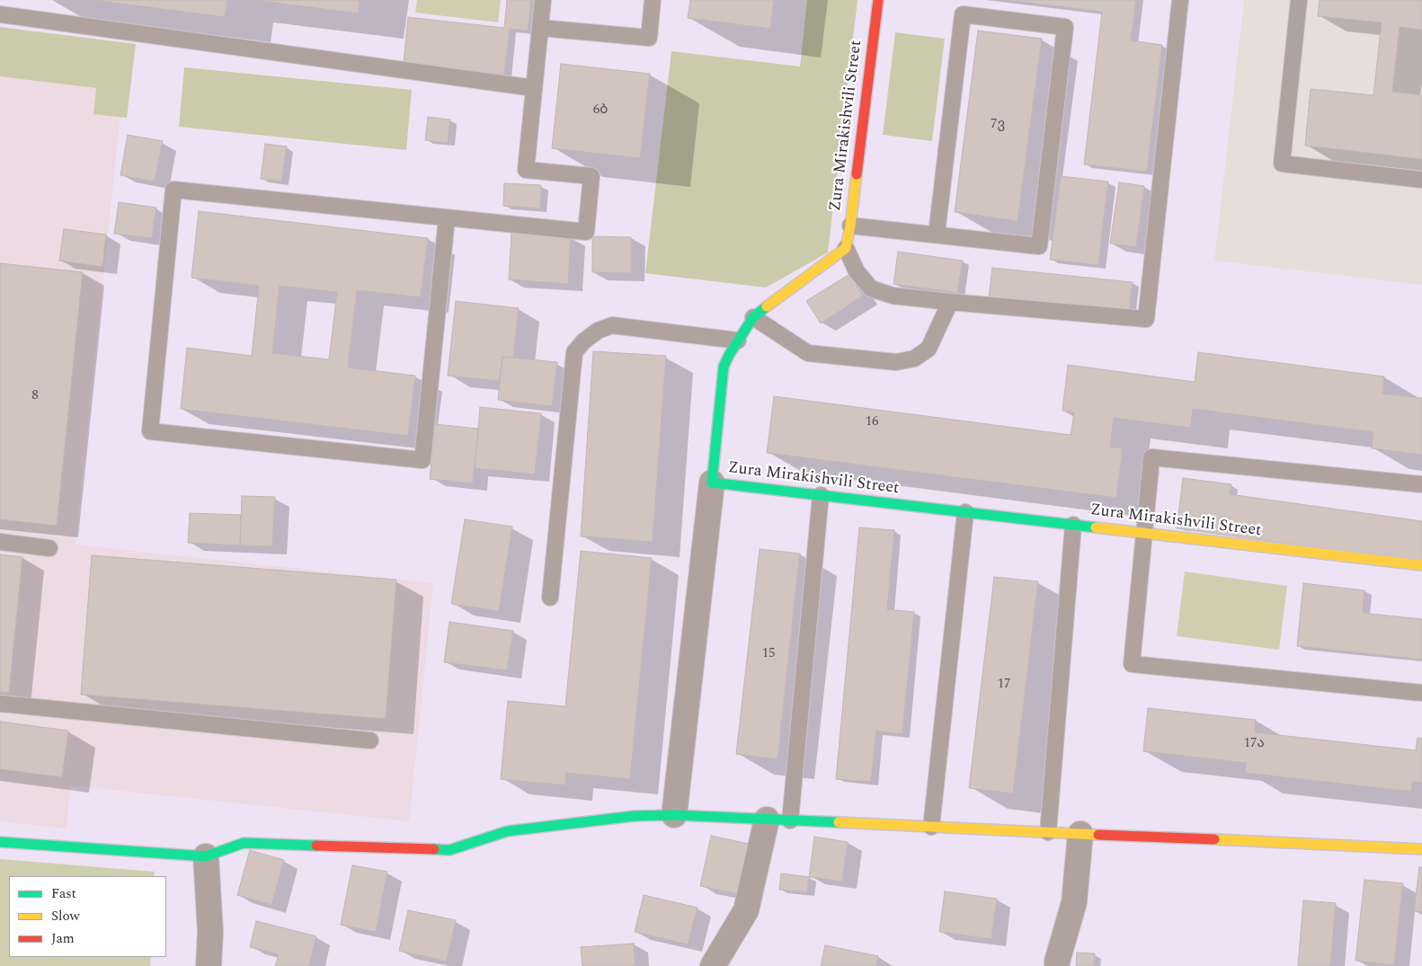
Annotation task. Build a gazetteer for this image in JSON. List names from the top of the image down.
{
  "streets": {
    "street": ["Zura Mirakishvili Street"]
  },
  "house_numbers": [
    "6ბ",
    "7ვ",
    "8",
    "16",
    "15",
    "17",
    "17ა"
  ],
  "legend": ["Fast", "Slow", "Jam"]
}
